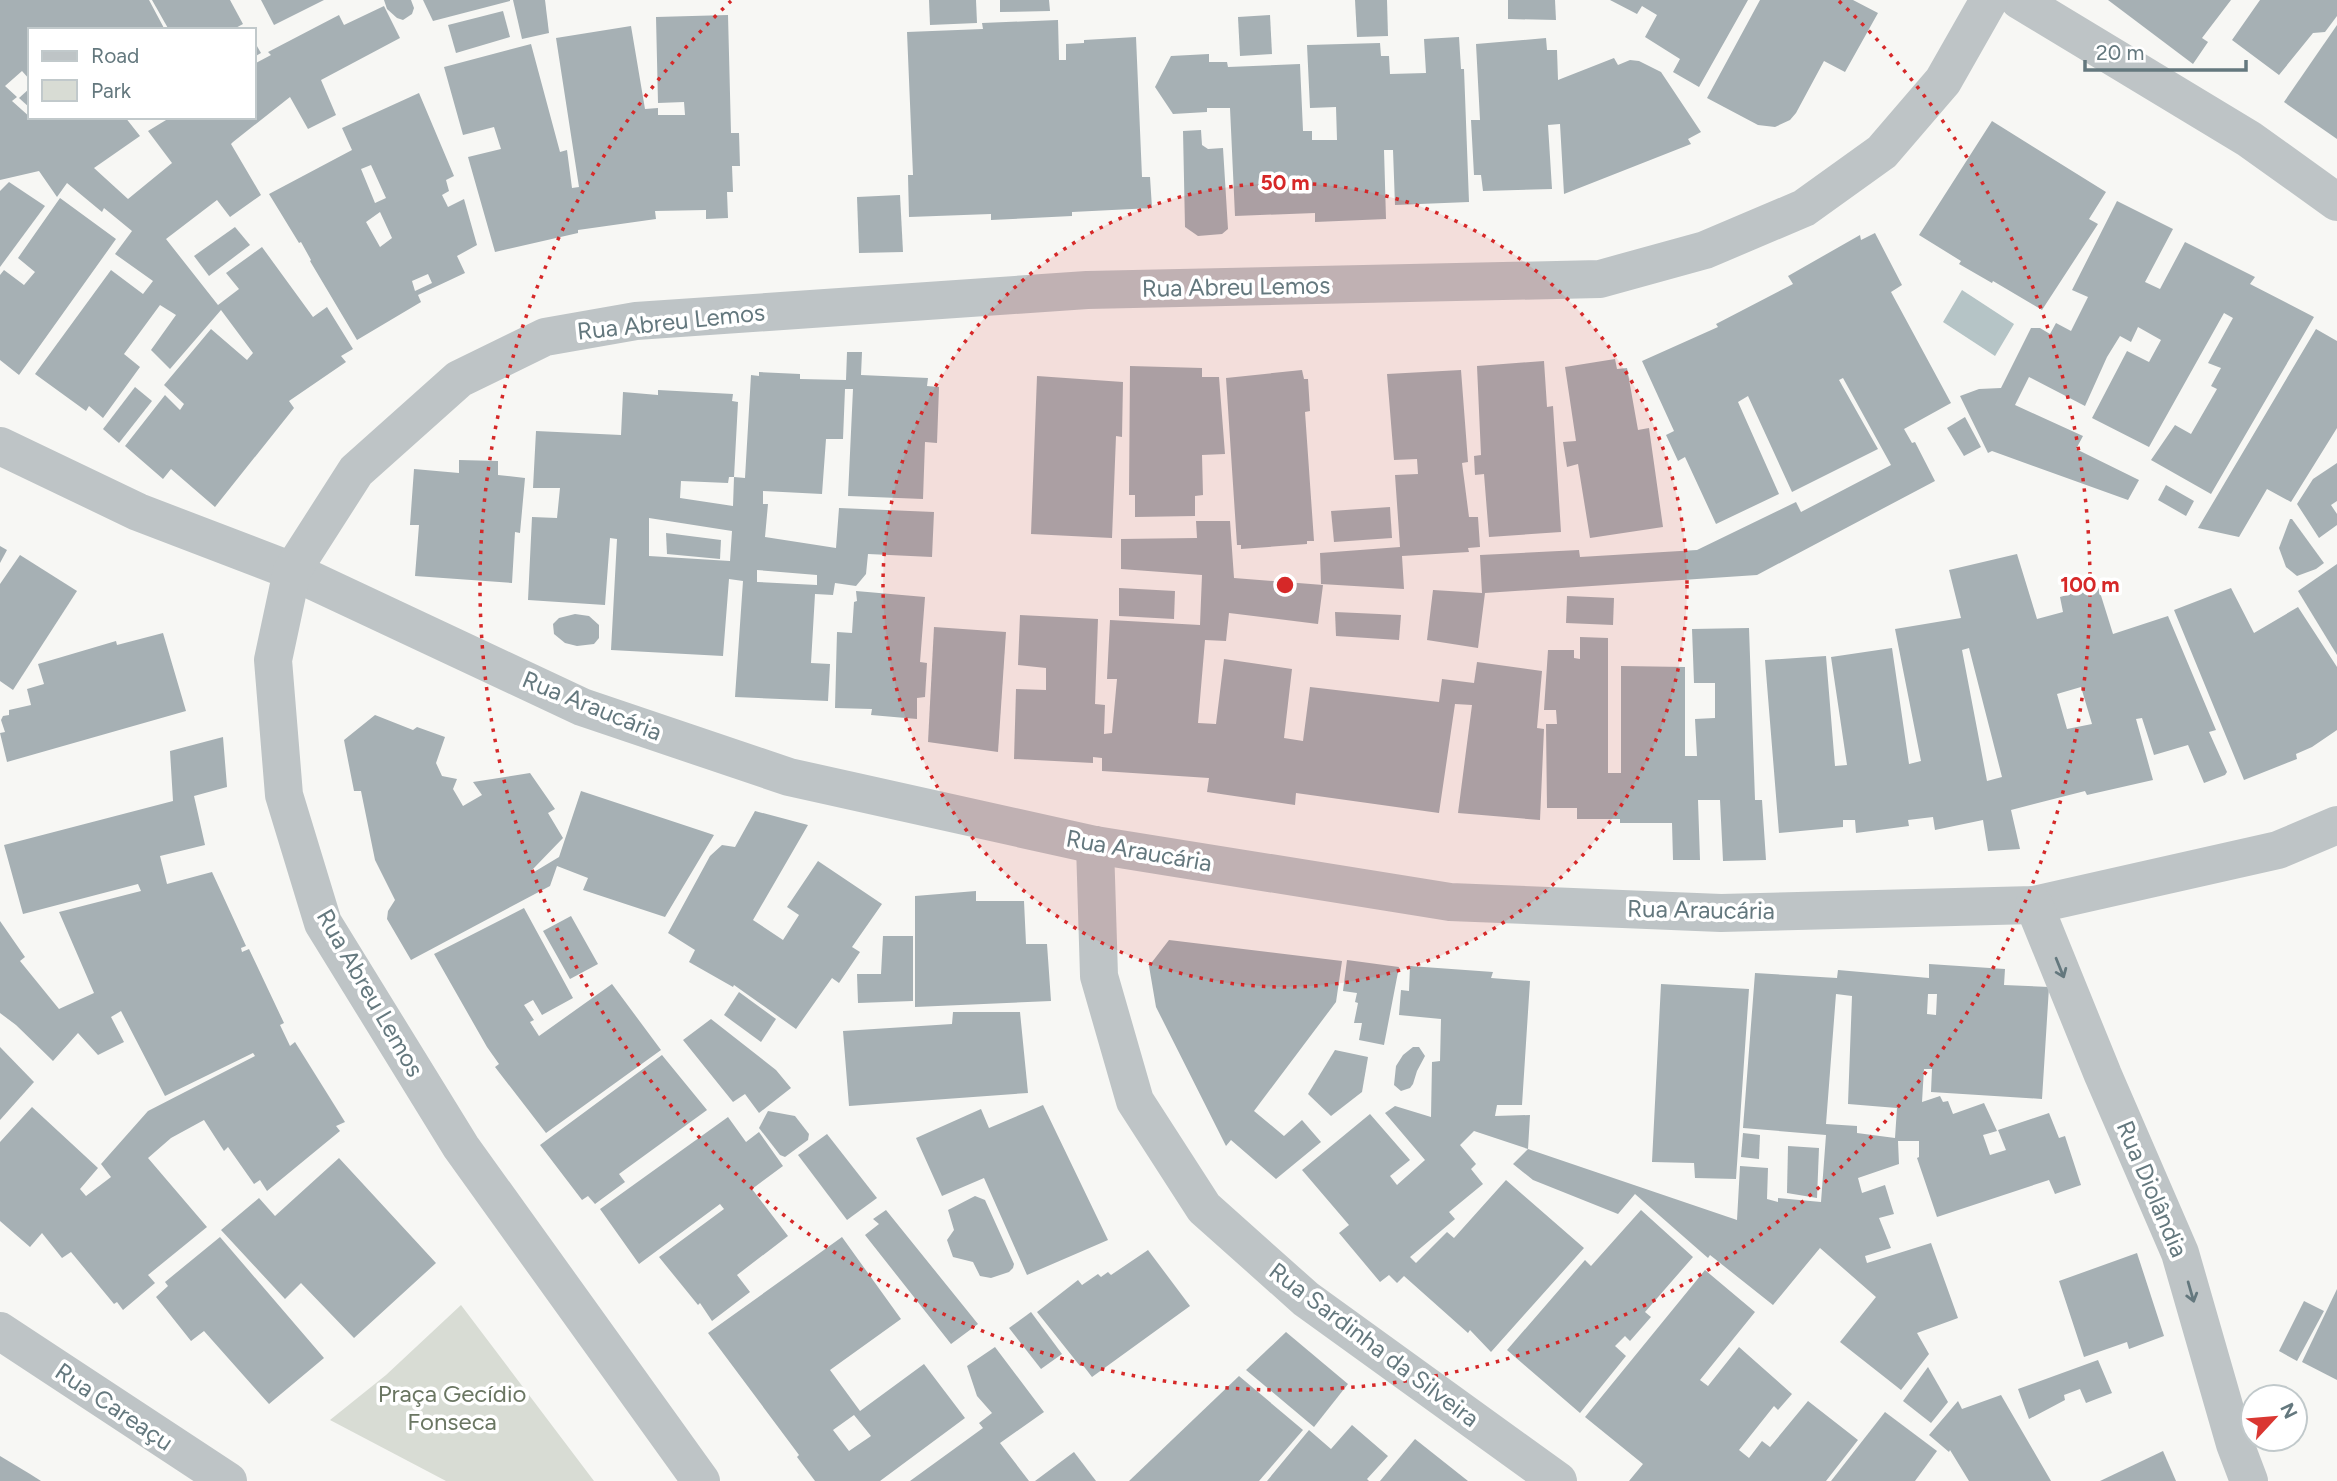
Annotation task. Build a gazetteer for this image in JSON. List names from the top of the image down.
{
  "streets": {
    "street": [
      "Rua Abreu Lemos",
      "Rua Araucária",
      "Rua Diolândia",
      "Rua Sardinha da Silveira",
      "Rua Careaçu"
    ]
  },
  "crossings": [
    ["Rua Abreu Lemos", "Rua Araucária"],
    ["Rua Araucária", "Rua Diolândia"],
    ["Rua Araucária", "Rua Sardinha da Silveira"]
  ],
  "one_way": ["Rua Diolândia"],
  "parks": ["Praça Gecídio Fonseca"],
  "legend": ["Road", "Park"],
  "scale_bar": "20 m",
  "north": "top right",
  "rings": ["50 m", "100 m"]
}
